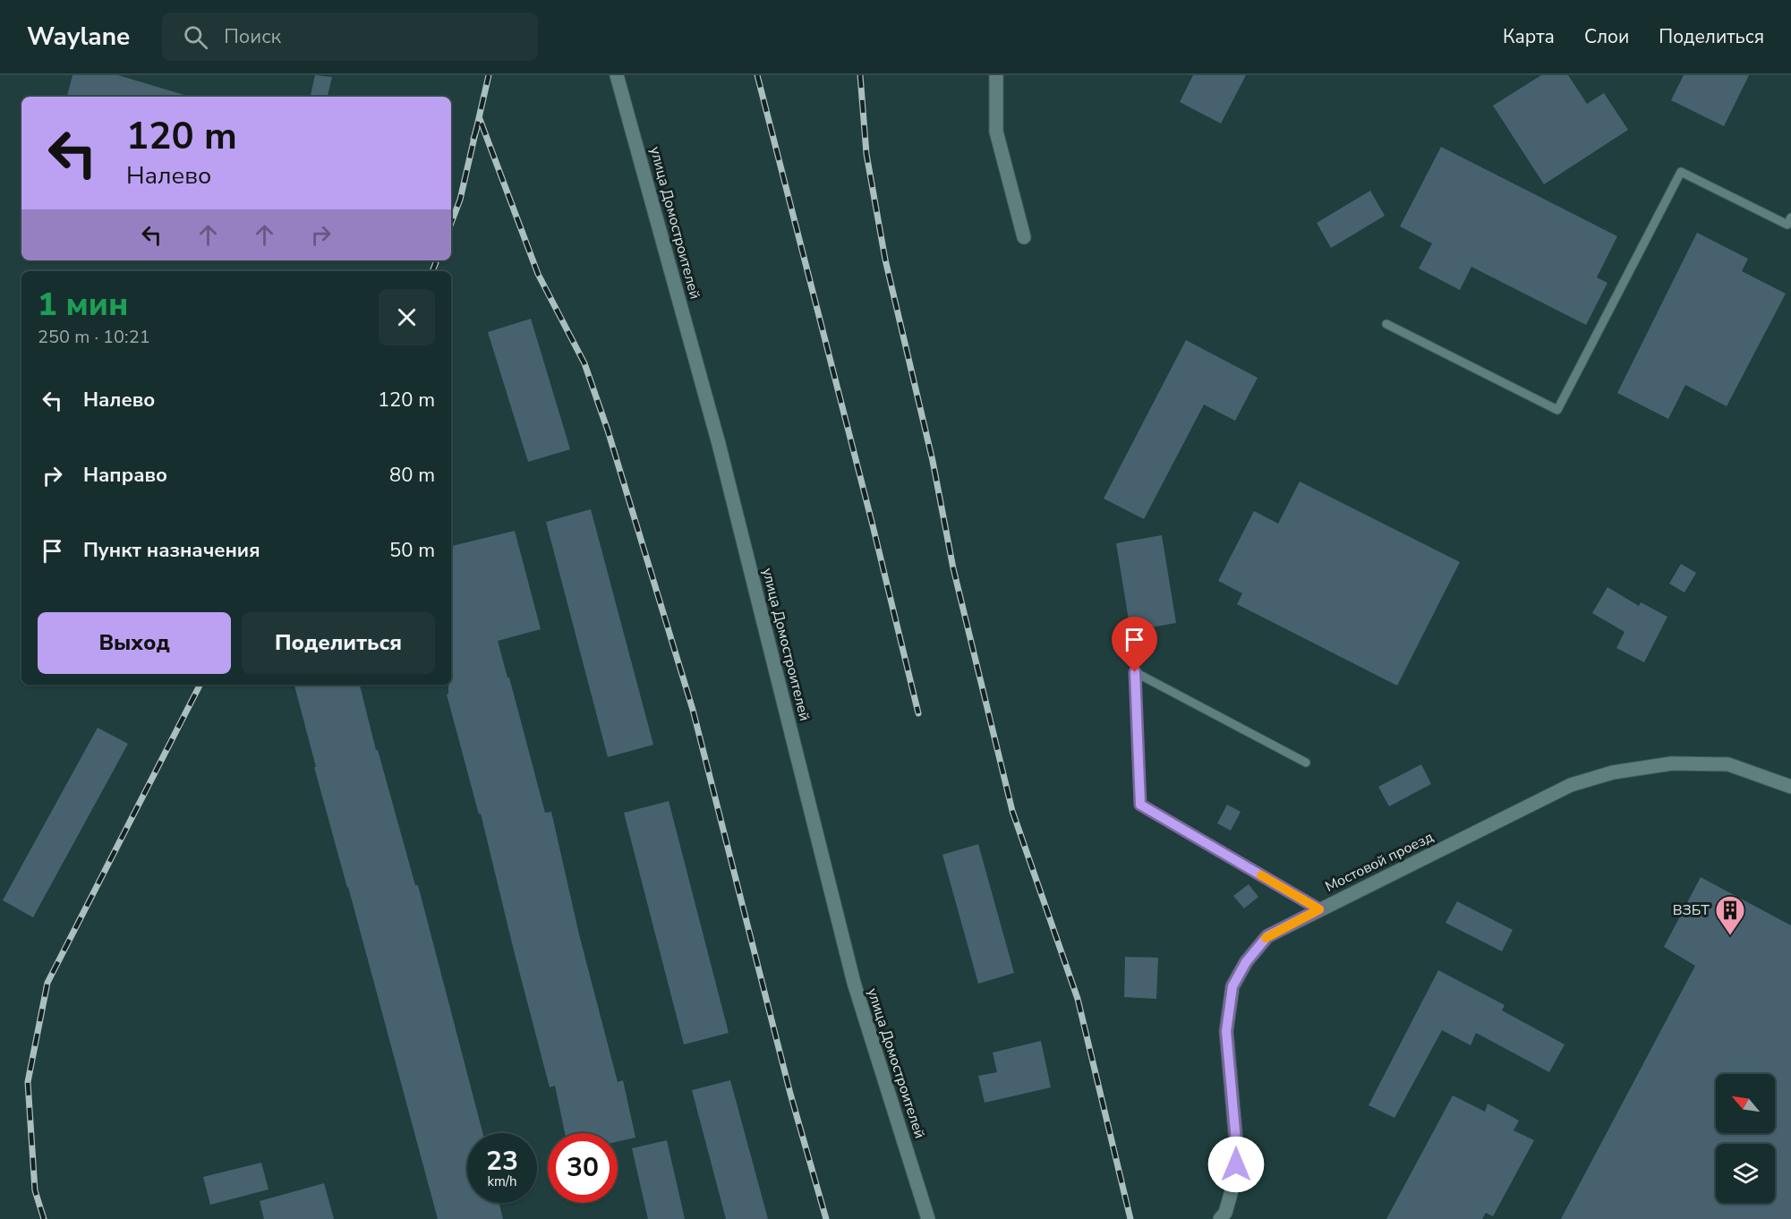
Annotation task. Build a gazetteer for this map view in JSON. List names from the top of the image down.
{
  "streets": {
    "street": ["улица Домостроителей", "Мостовой проезд"]
  },
  "places": {
    "building": ["ВЗБТ"]
  },
  "north": "top left",
  "page": {
    "header": "Waylane",
    "search": "Поиск",
    "nav": ["Карта", "Слои", "Поделиться"],
    "turn": ["120 m", "Налево"],
    "heading": ["1 мин", "250 m · 10:21"],
    "list": [
      {
        "name": "Налево",
        "value": "120 m"
      },
      {
        "name": "Направо",
        "value": "80 m"
      },
      {
        "name": "Пункт назначения",
        "value": "50 m"
      }
    ],
    "buttons": ["Выход", "Поделиться"],
    "speed": "23 km/h",
    "limit": "30"
  }
}
